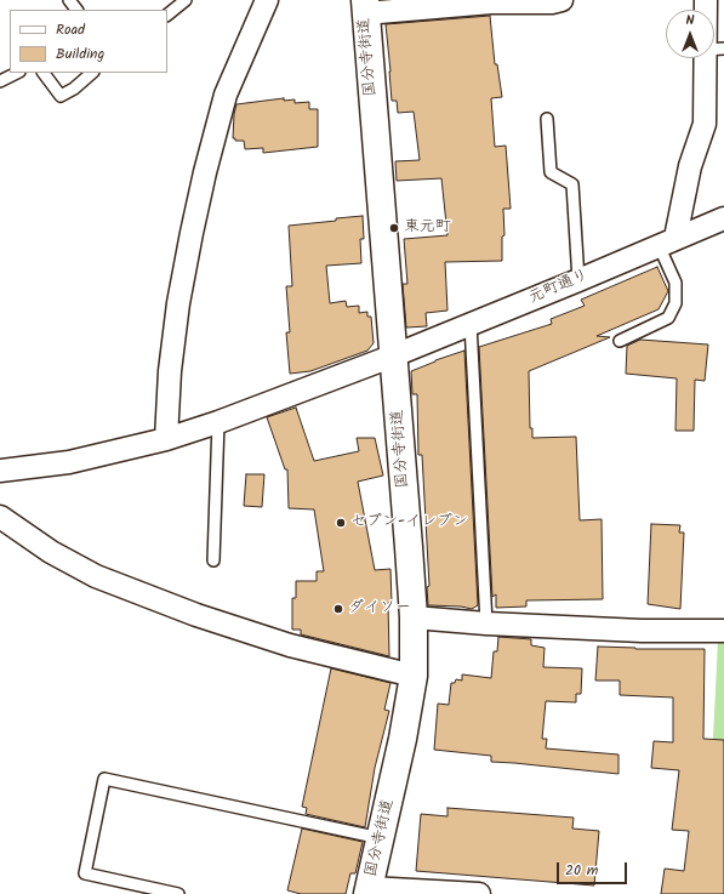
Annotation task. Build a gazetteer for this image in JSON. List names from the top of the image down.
{
  "streets": {
    "main road": ["国分寺街道"],
    "street": ["元町通り"]
  },
  "crossings": [
    ["国分寺街道", "元町通り"]
  ],
  "places": ["東元町", "セブン-イレブン", "ダイソー"],
  "legend": ["Road", "Building"],
  "scale_bar": "20 m",
  "north": "top"
}
